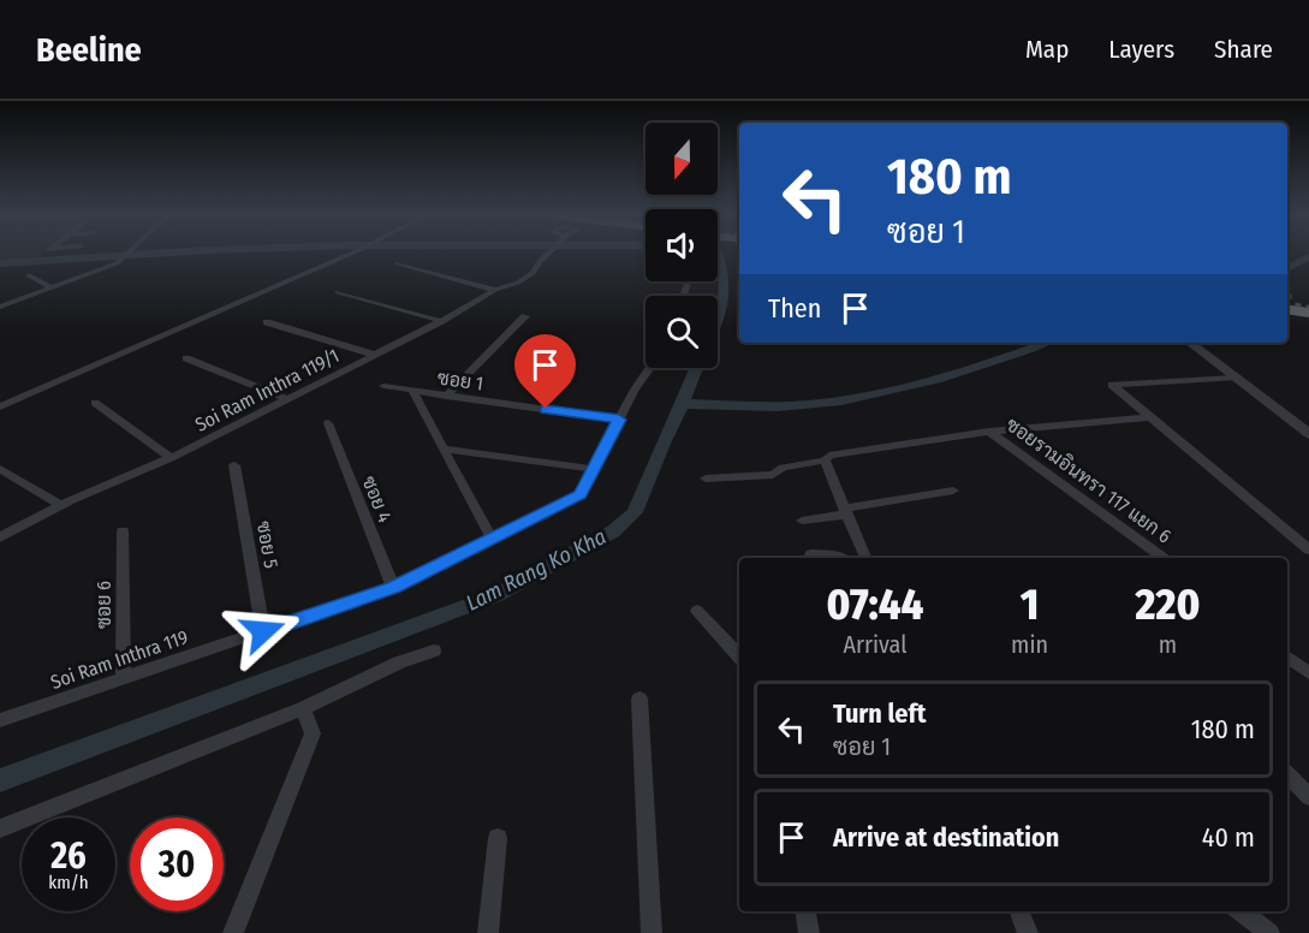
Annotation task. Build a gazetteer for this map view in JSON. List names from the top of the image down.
{
  "streets": {
    "street": [
      "ซอย 1",
      "Soi Ram Inthra 119/1",
      "ซอยรามอินทรา 117 แยก 6",
      "ซอย 4",
      "ซอย 5",
      "ซอย 6",
      "Soi Ram Inthra 119"
    ]
  },
  "crossings": [
    ["ซอย 1", "Soi Ram Inthra 119"],
    ["ซอย 4", "Soi Ram Inthra 119"],
    ["ซอย 5", "Soi Ram Inthra 119"],
    ["ซอย 6", "Soi Ram Inthra 119"]
  ],
  "water": ["Lam Rang Ko Kha"],
  "north": "bottom",
  "page": {
    "header": "Beeline",
    "nav": ["Map", "Layers", "Share"],
    "turn": ["180 m", "ซอย 1"],
    "then": "Then",
    "eta": [
      "07:44",
      "Arrival",
      "1",
      "min",
      "220",
      "m"
    ],
    "list": [
      {
        "name": "Turn left",
        "note": "ซอย 1",
        "value": "180 m"
      },
      {
        "name": "Arrive at destination",
        "value": "40 m"
      }
    ],
    "speed": "26 km/h",
    "limit": "30"
  }
}
